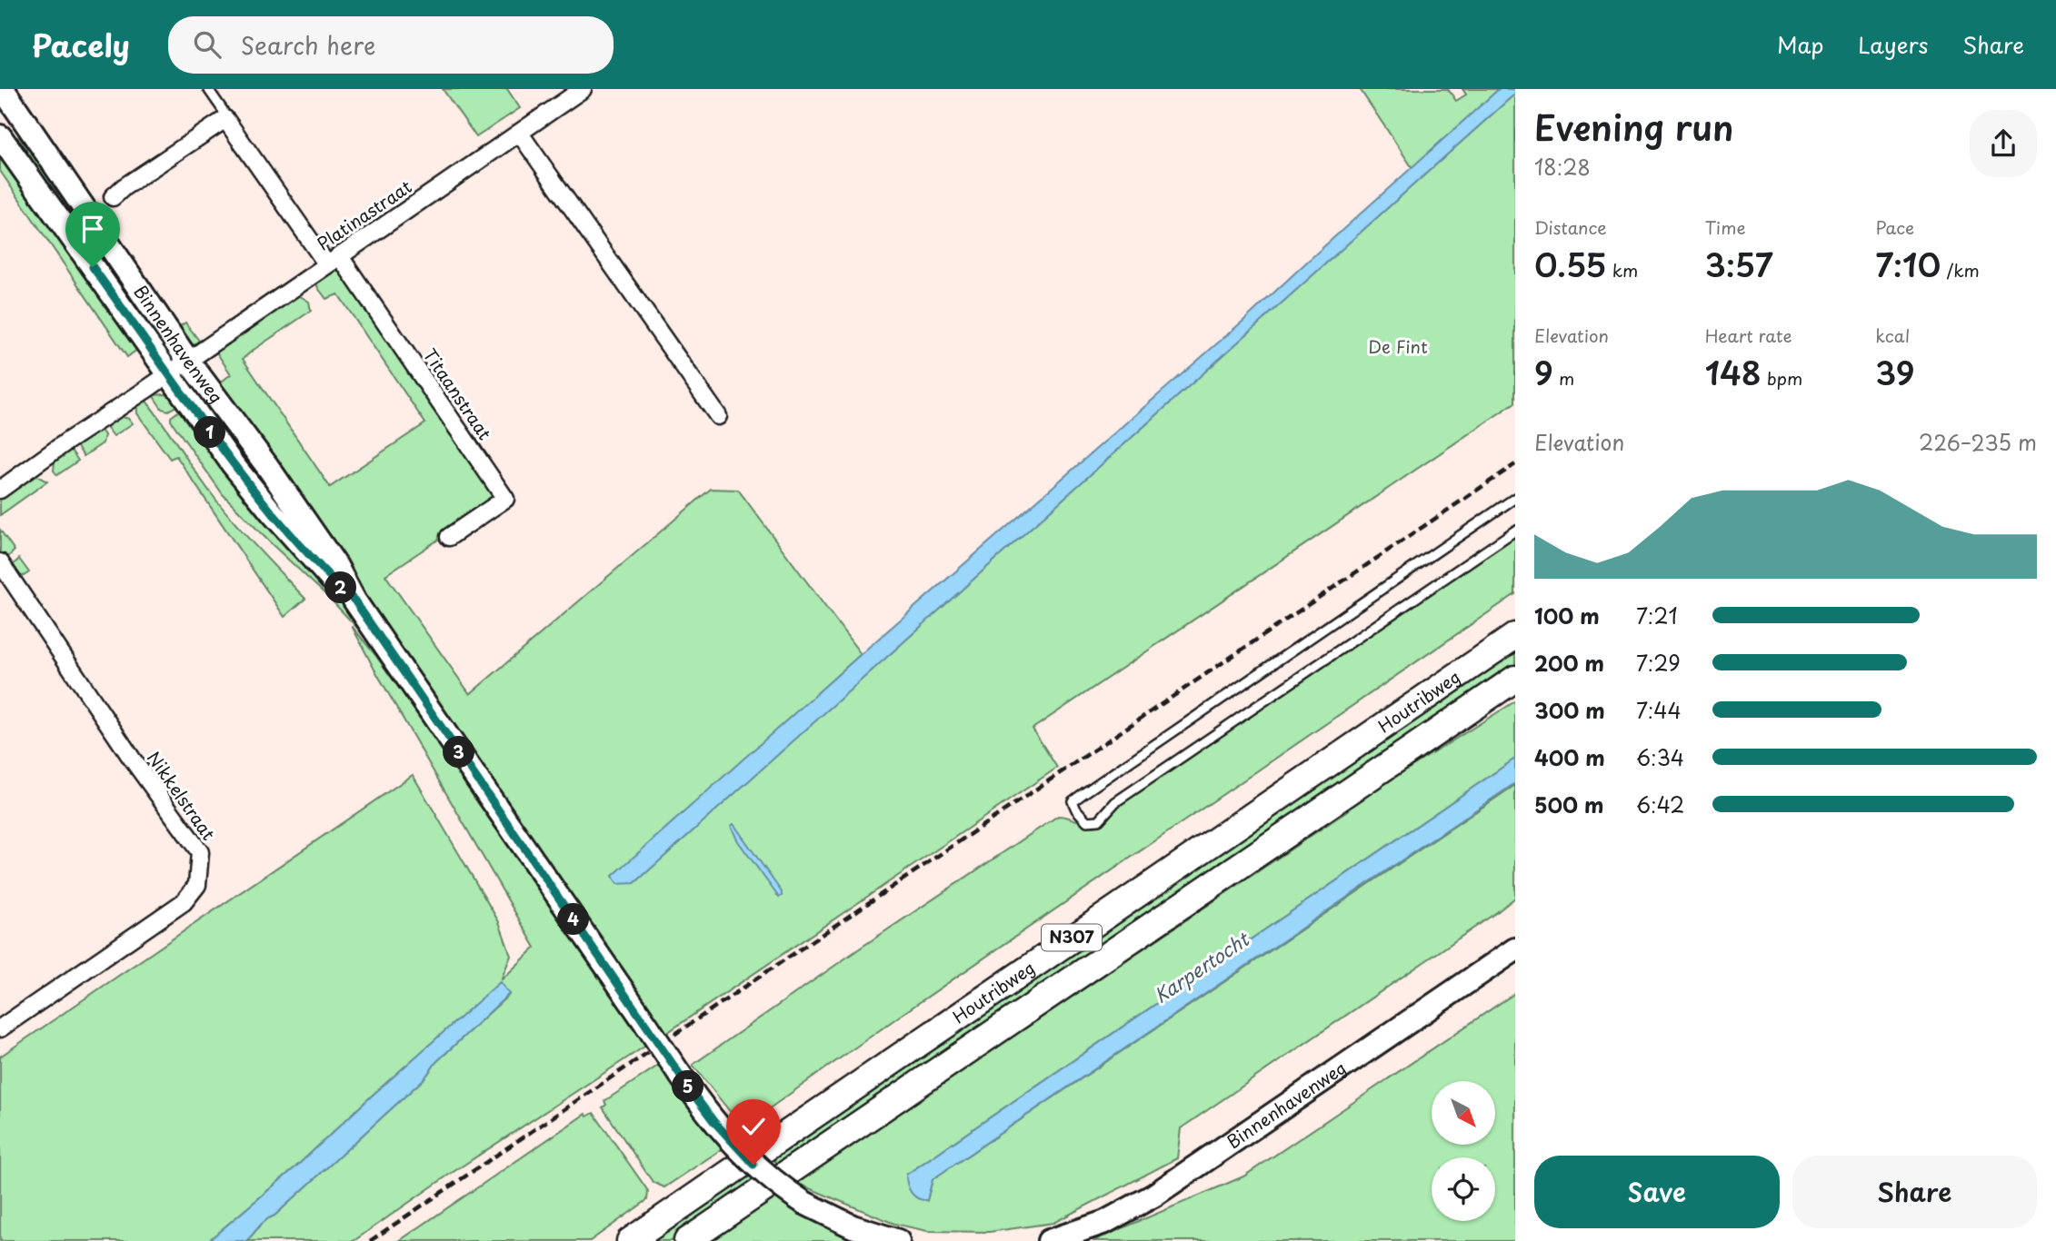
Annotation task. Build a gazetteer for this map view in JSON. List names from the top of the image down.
{
  "streets": {
    "main road": ["Binnenhavenweg", "Houtribweg", "N307"],
    "street": ["Platinastraat", "Titaanstraat", "Nikkelstraat"]
  },
  "crossings": [
    ["Platinastraat", "Binnenhavenweg"],
    ["Platinastraat", "Titaanstraat"]
  ],
  "water": ["Karpertocht"],
  "parks": ["De Fint"],
  "north": "bottom right",
  "page": {
    "header": "Pacely",
    "search": "Search here",
    "nav": ["Map", "Layers", "Share"],
    "heading": ["Evening run", "18:28"],
    "stats": [
      ["Distance", "0.55 km"],
      ["Time", "3:57"],
      ["Pace", "7:10 /km"],
      ["Elevation", "9 m"],
      ["Heart rate", "148 bpm"],
      ["kcal", "39"]
    ],
    "chart": ["Elevation", "226–235 m"],
    "pins": [
      "1",
      "2",
      "3",
      "4",
      "5"
    ],
    "list": [
      {
        "name": "100 m",
        "note": "7:21"
      },
      {
        "name": "200 m",
        "note": "7:29"
      },
      {
        "name": "300 m",
        "note": "7:44"
      },
      {
        "name": "400 m",
        "note": "6:34"
      },
      {
        "name": "500 m",
        "note": "6:42"
      }
    ],
    "buttons": ["Save", "Share"]
  }
}
